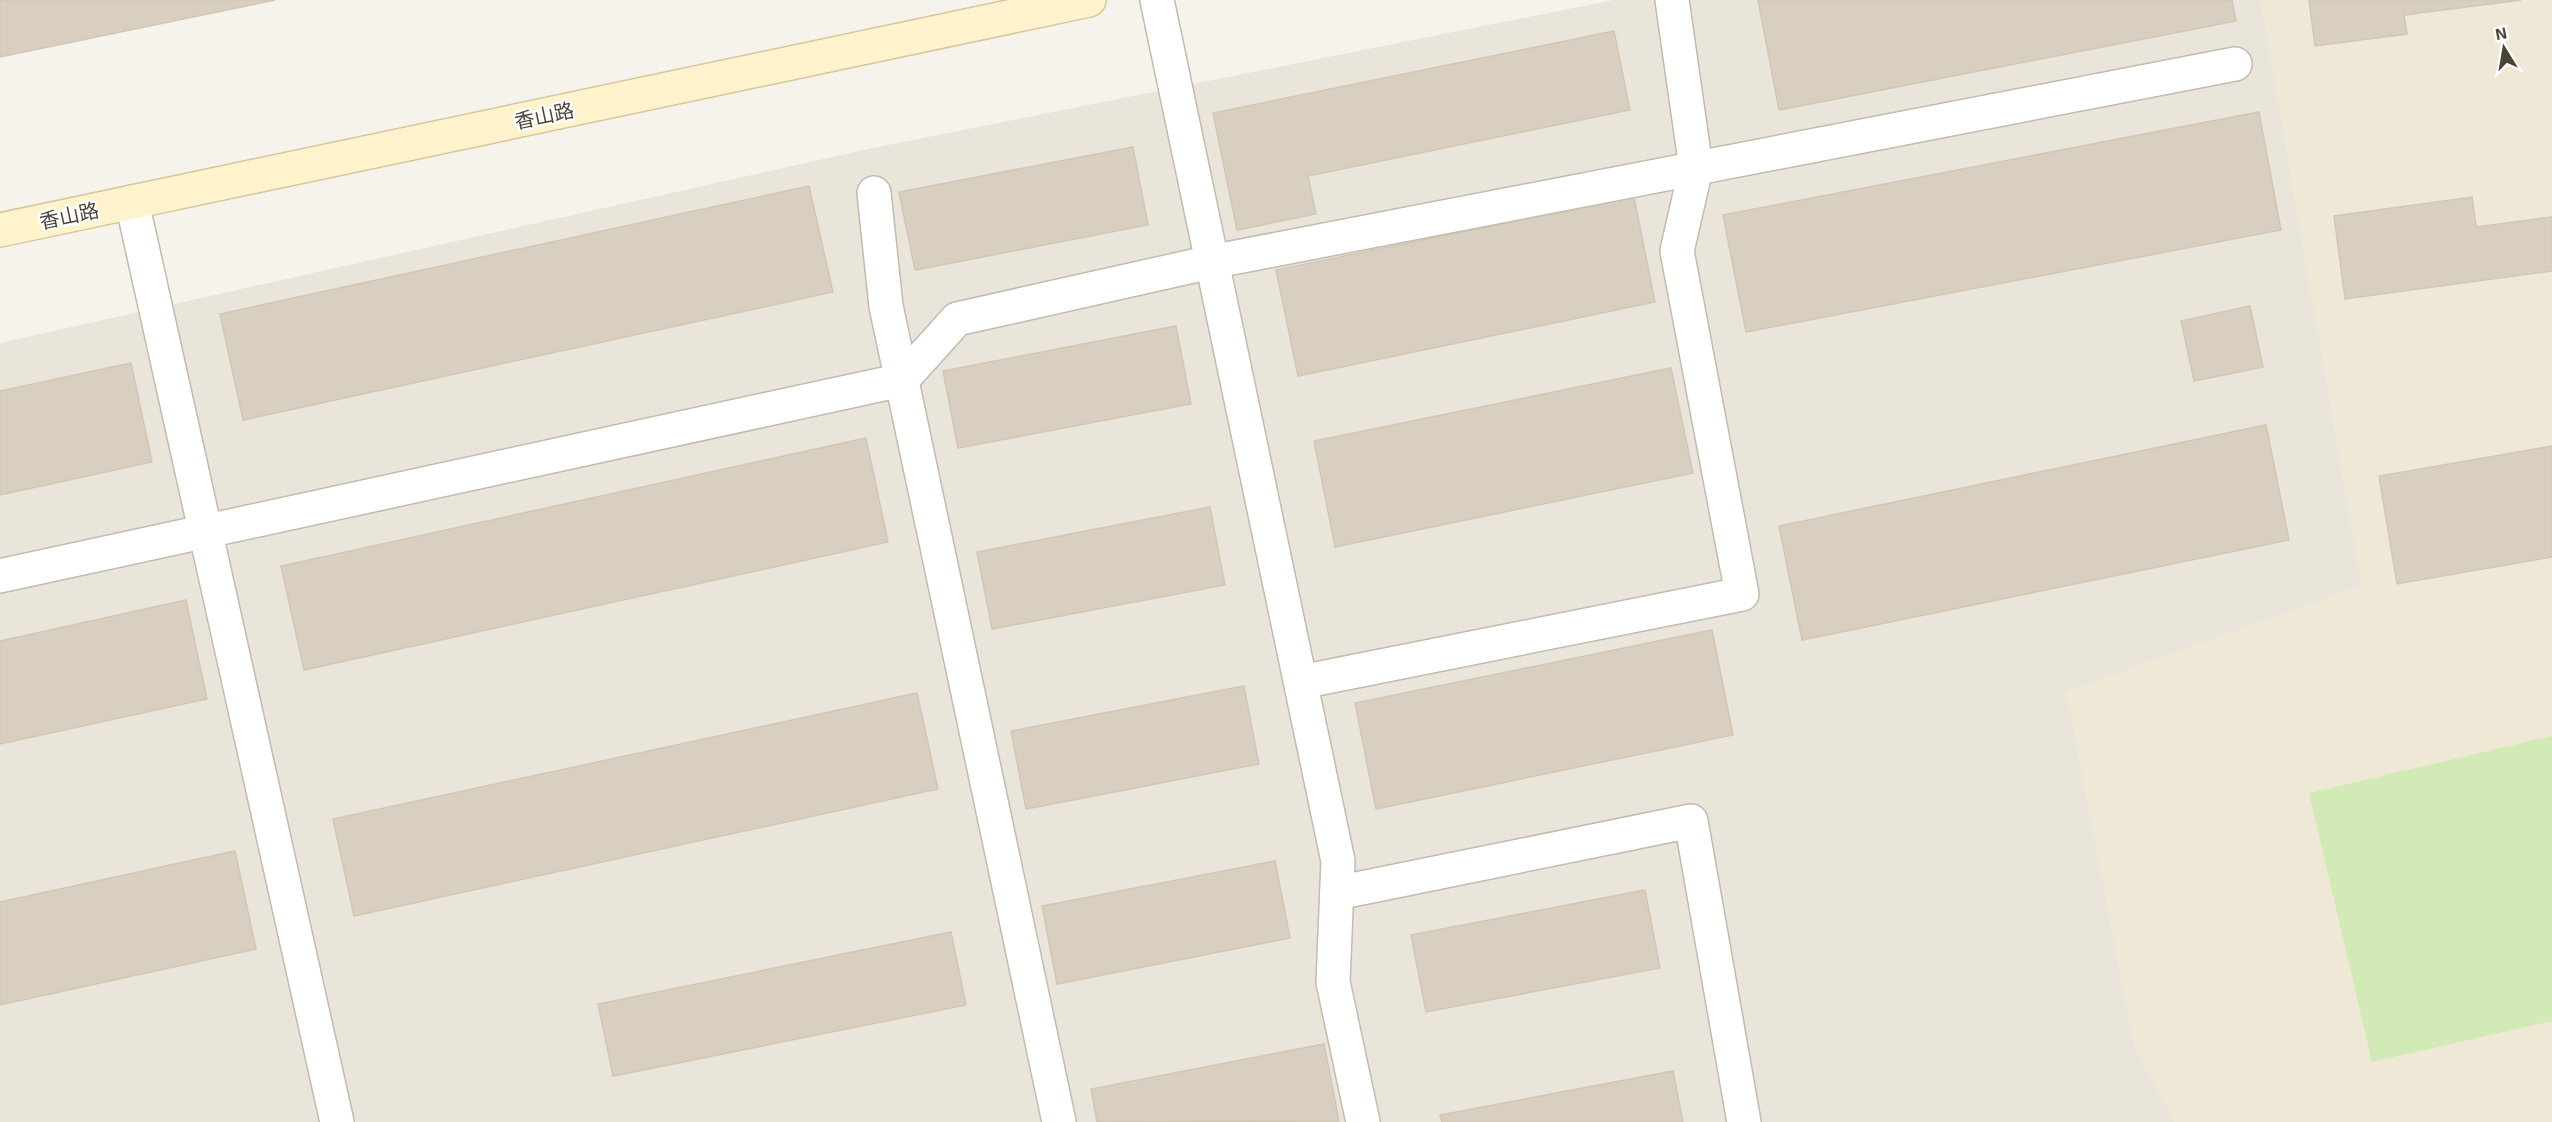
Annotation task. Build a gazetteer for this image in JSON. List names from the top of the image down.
{
  "streets": {
    "street": ["香山路"]
  },
  "north": "top"
}
